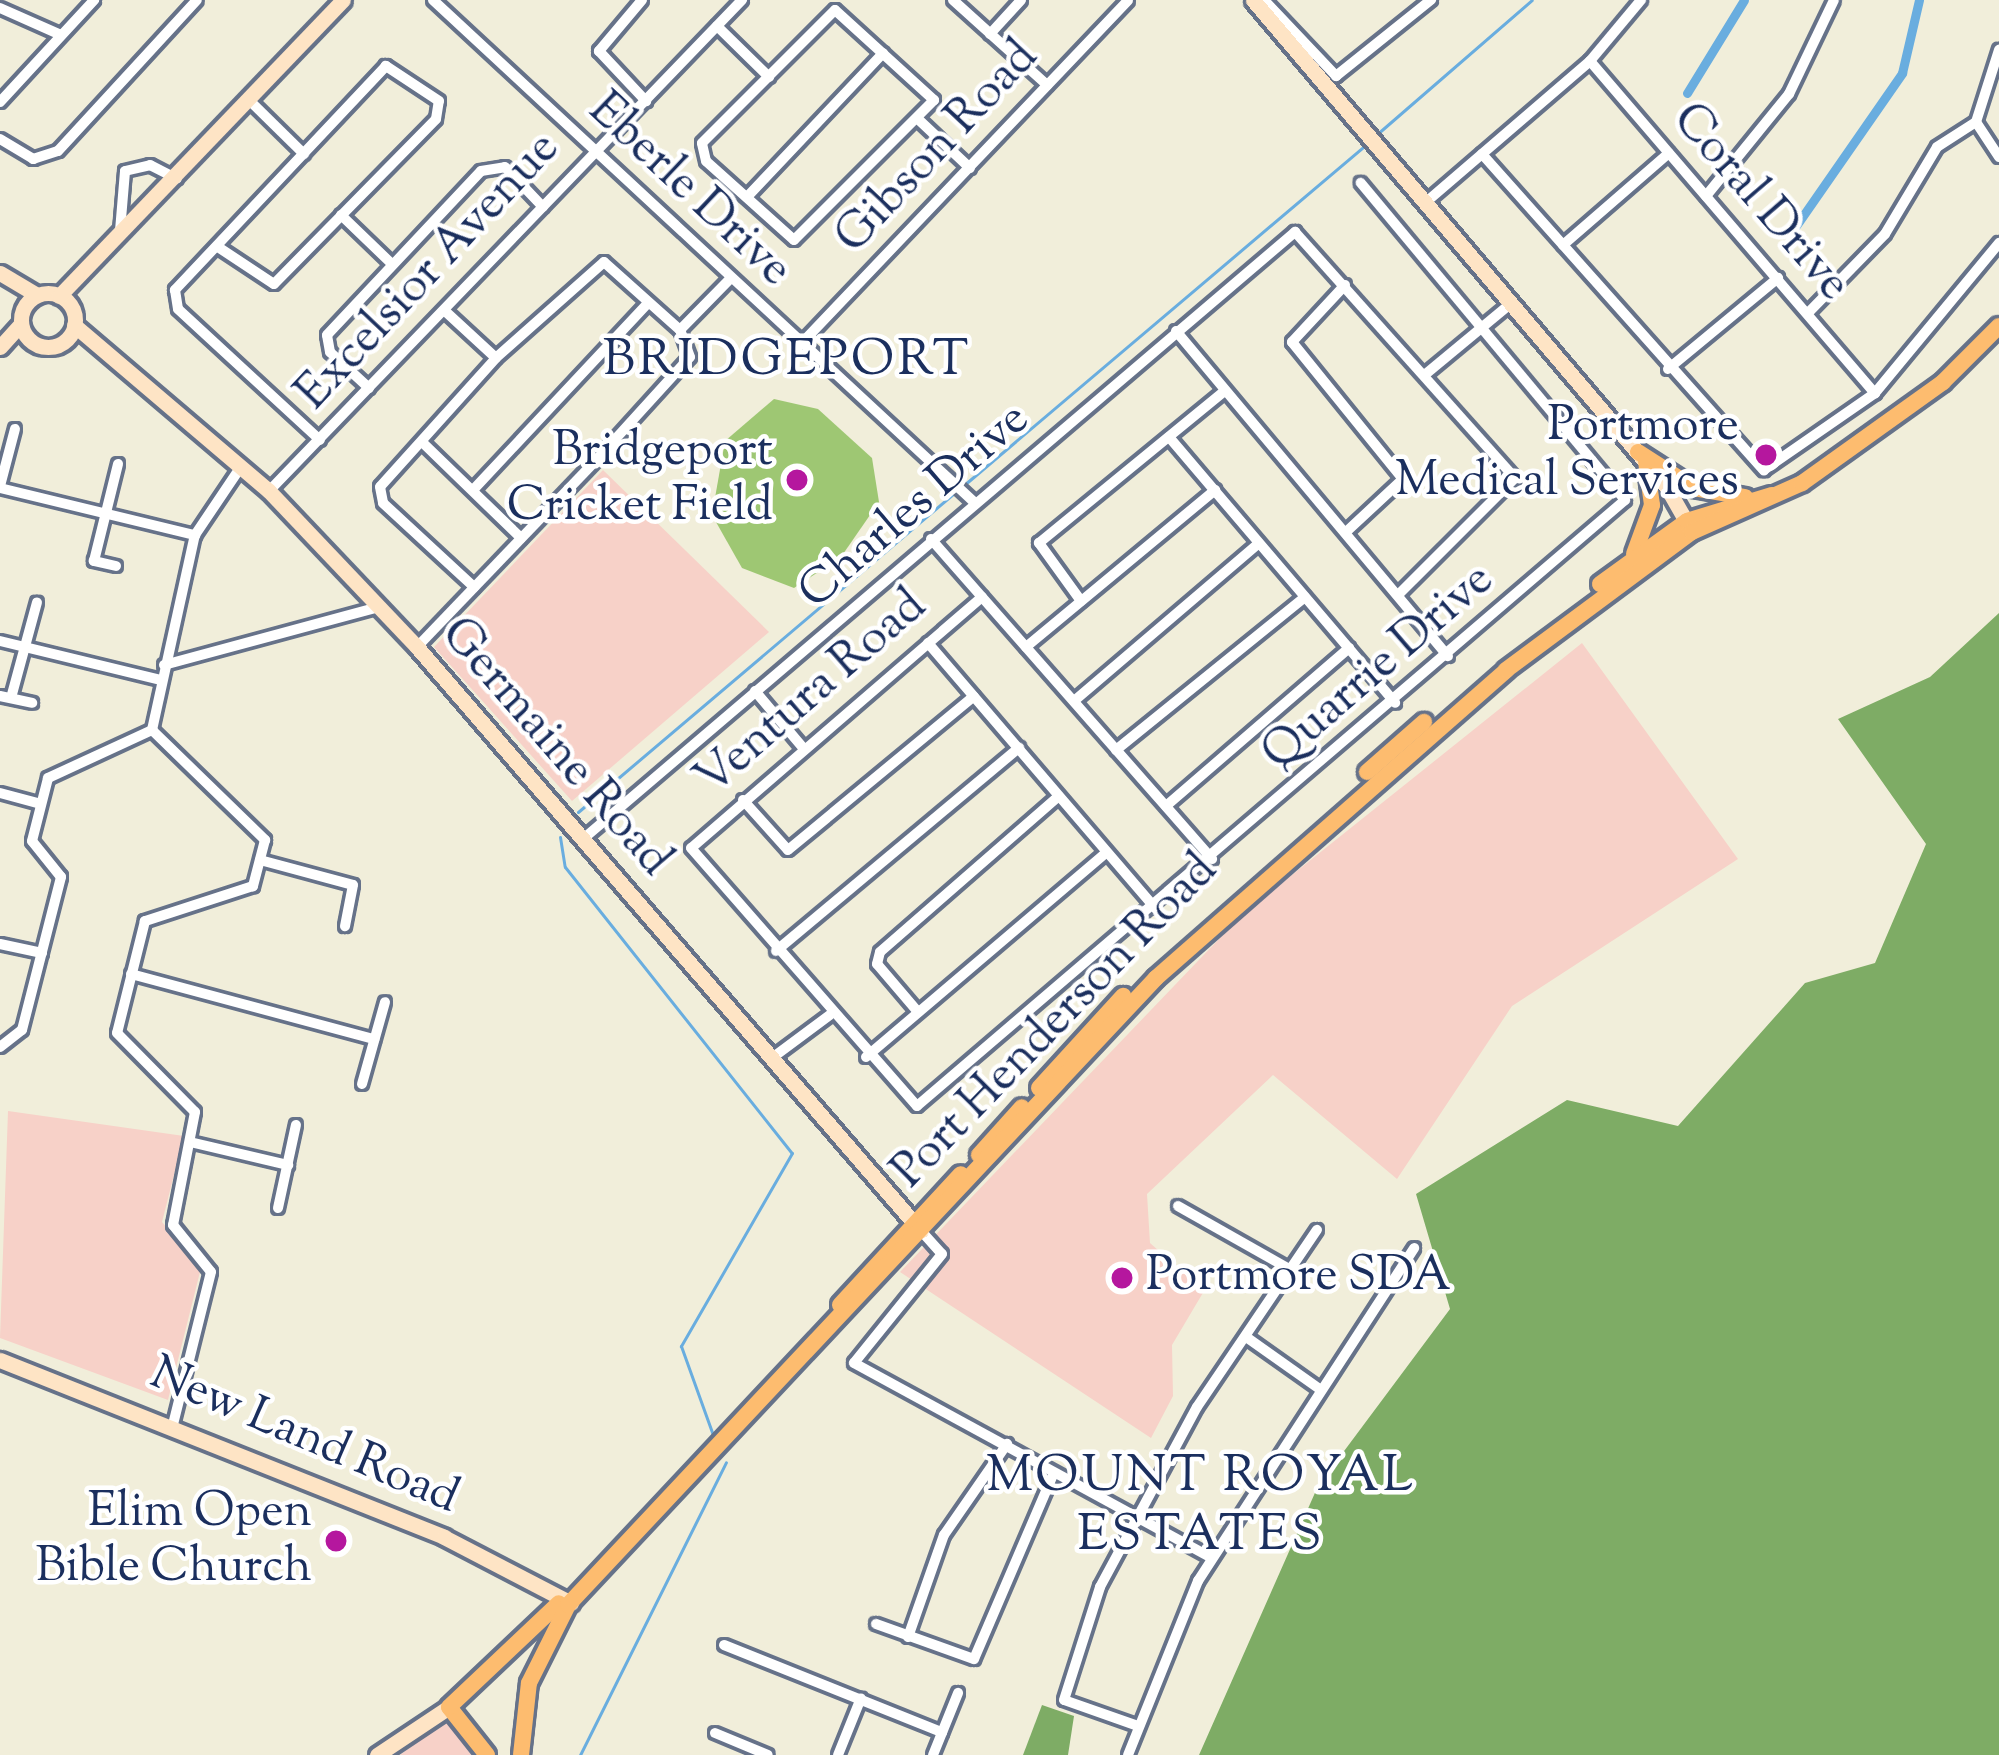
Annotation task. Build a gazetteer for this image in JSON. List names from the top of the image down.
{
  "streets": {
    "main road": ["Port Henderson Road"],
    "street": [
      "Gibson Road",
      "Eberle Drive",
      "Coral Drive",
      "Excelsior Avenue",
      "Charles Drive",
      "Quarrie Drive",
      "Ventura Road",
      "Germaine Road",
      "New Land Road"
    ]
  },
  "crossings": [
    ["Gibson Road", "Eberle Drive"],
    ["Eberle Drive", "Excelsior Avenue"],
    ["Eberle Drive", "Charles Drive"],
    ["Excelsior Avenue", "Germaine Road"],
    ["Charles Drive", "Germaine Road"],
    ["Germaine Road", "Port Henderson Road"],
    ["Port Henderson Road", "New Land Road"]
  ],
  "districts": ["BRIDGEPORT", "MOUNT ROYAL ESTATES"],
  "places": [
    "Portmore Medical Services",
    "Bridgeport Cricket Field",
    "Portmore SDA",
    "Elim Open Bible Church"
  ]
}
